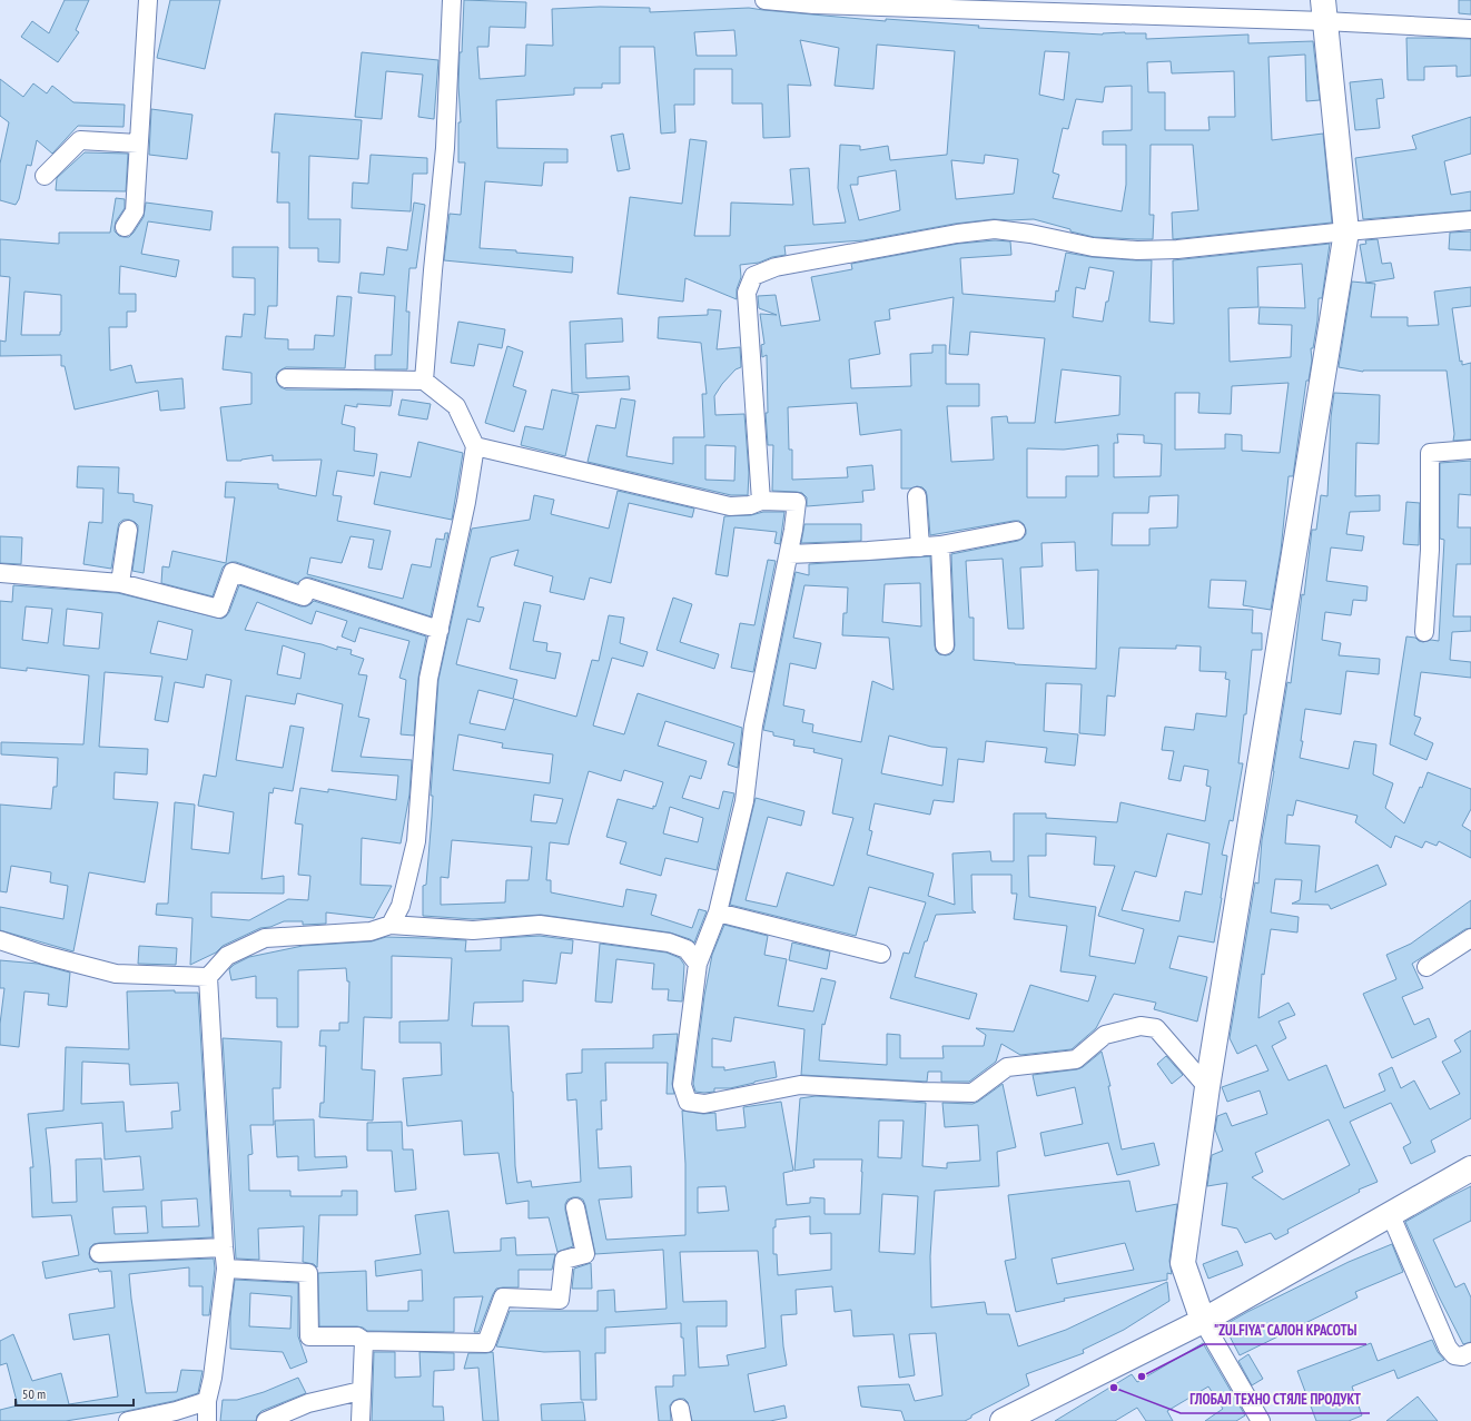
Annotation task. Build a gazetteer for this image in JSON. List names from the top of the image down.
{
  "places": ["\"ZULFIYA\" САЛОН КРАСОТЫ", "ГЛОБАЛ ТЕХНО СТЯЛЕ ПРОДУКТ"],
  "scale_bar": "50 m"
}
